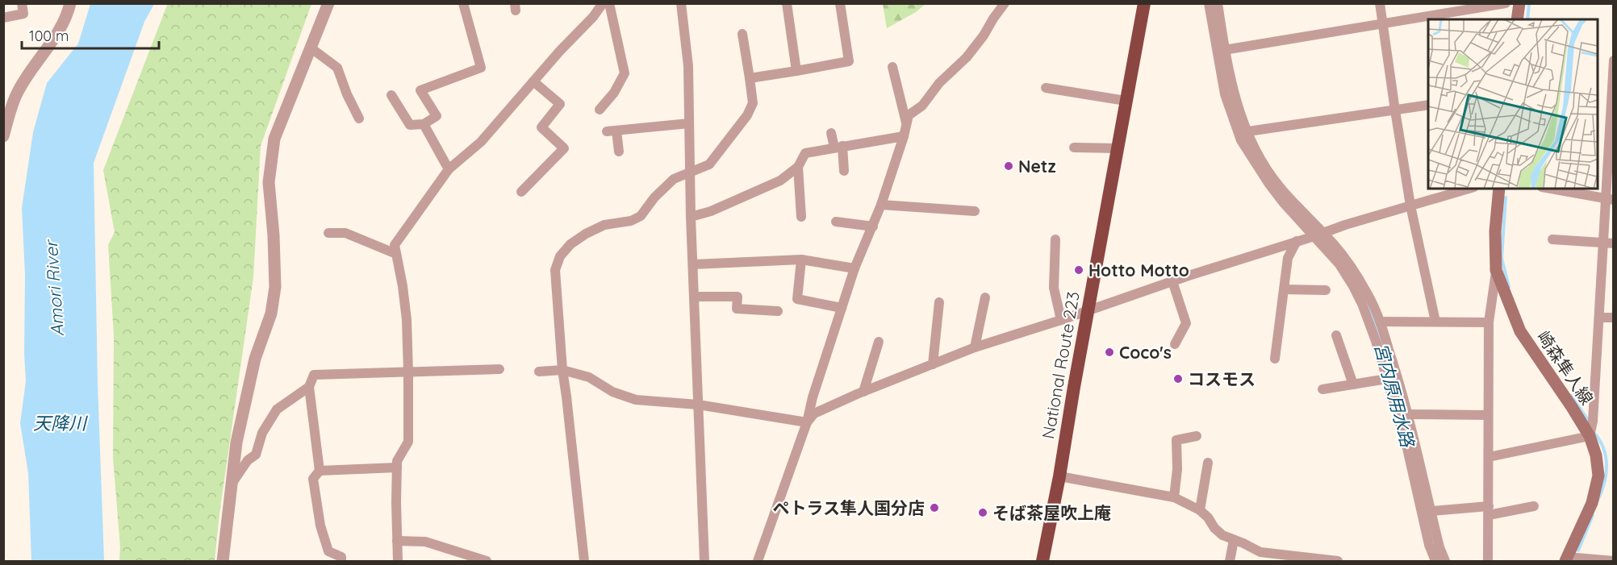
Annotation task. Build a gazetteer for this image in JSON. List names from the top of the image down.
{
  "streets": {
    "highway": ["National Route 223"],
    "main road": ["崎森隼人線"]
  },
  "water": ["Amori River", "宮内原用水路", "天降川"],
  "places": [
    "Netz",
    "Hotto Motto",
    "Coco's",
    "コスモス",
    "ペトラス隼人国分店",
    "そば茶屋吹上庵"
  ],
  "scale_bar": "100 m"
}
